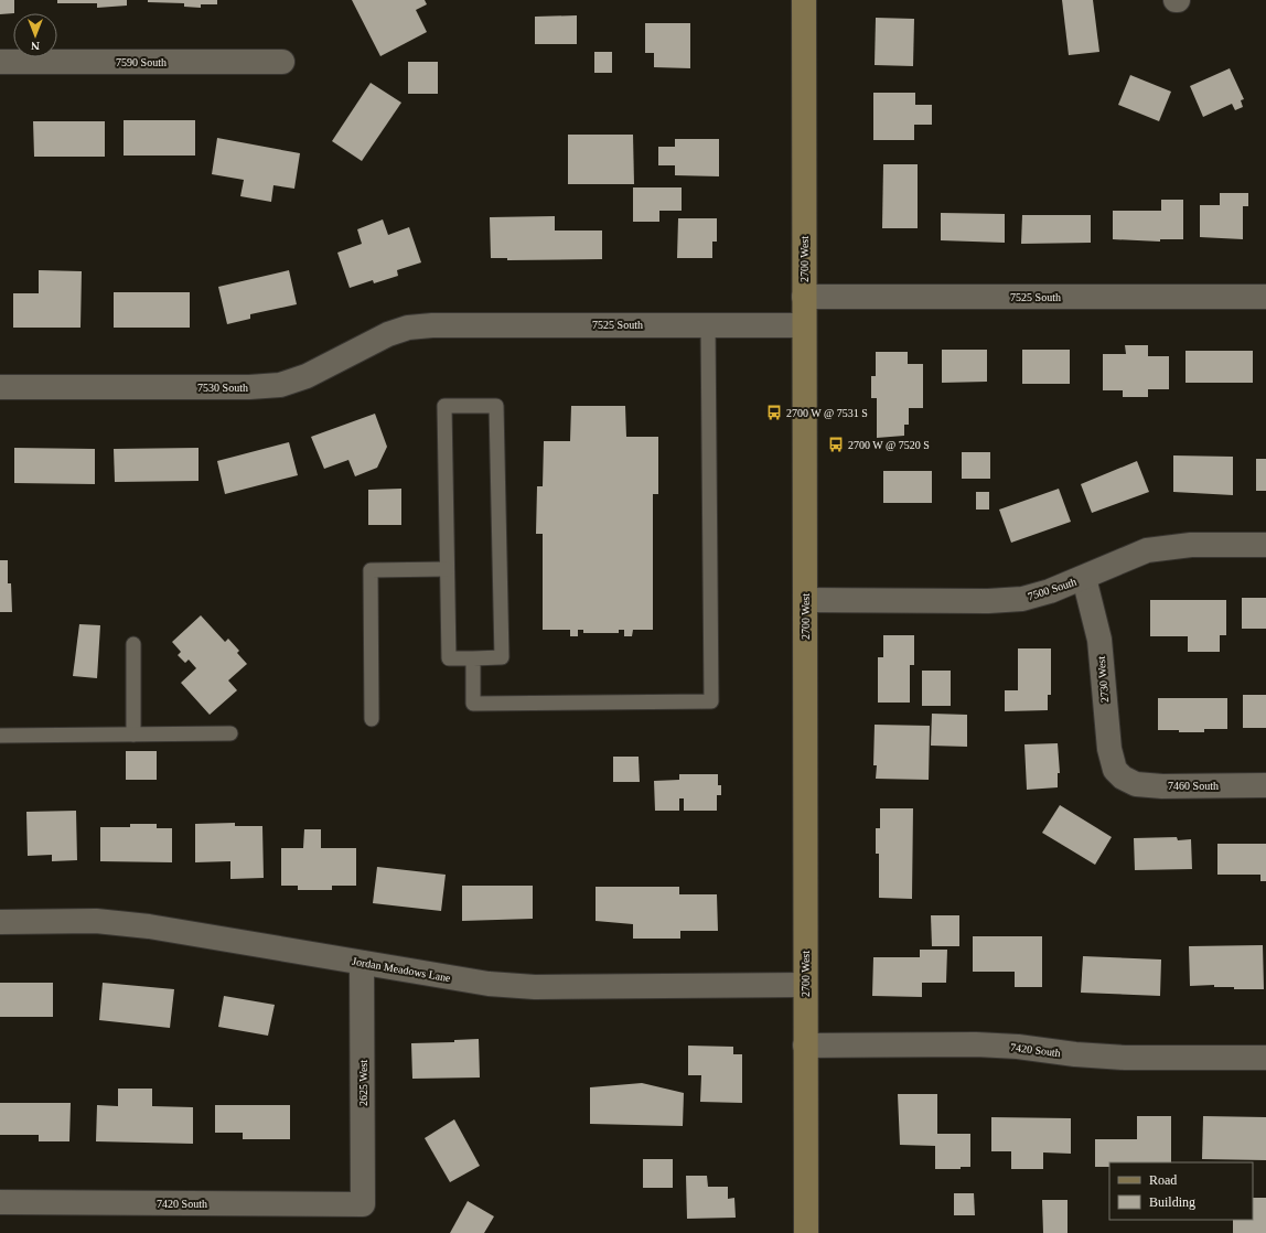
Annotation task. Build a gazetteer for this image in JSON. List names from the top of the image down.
{
  "streets": {
    "main road": ["2700 West"],
    "street": [
      "7590 South",
      "7525 South",
      "7530 South",
      "7500 South",
      "2730 West",
      "7460 South",
      "Jordan Meadows Lane",
      "7420 South",
      "2625 West"
    ]
  },
  "crossings": [
    ["2700 West", "7525 South"],
    ["2700 West", "7500 South"],
    ["2700 West", "Jordan Meadows Lane"],
    ["2700 West", "7420 South"],
    ["7525 South", "7530 South"],
    ["7500 South", "2730 West"],
    ["2730 West", "7460 South"],
    ["Jordan Meadows Lane", "2625 West"],
    ["7420 South", "2625 West"]
  ],
  "places": {
    "bus stop": ["2700 W @ 7531 S", "2700 W @ 7520 S"]
  },
  "legend": ["Road", "Building"],
  "north": "bottom"
}
